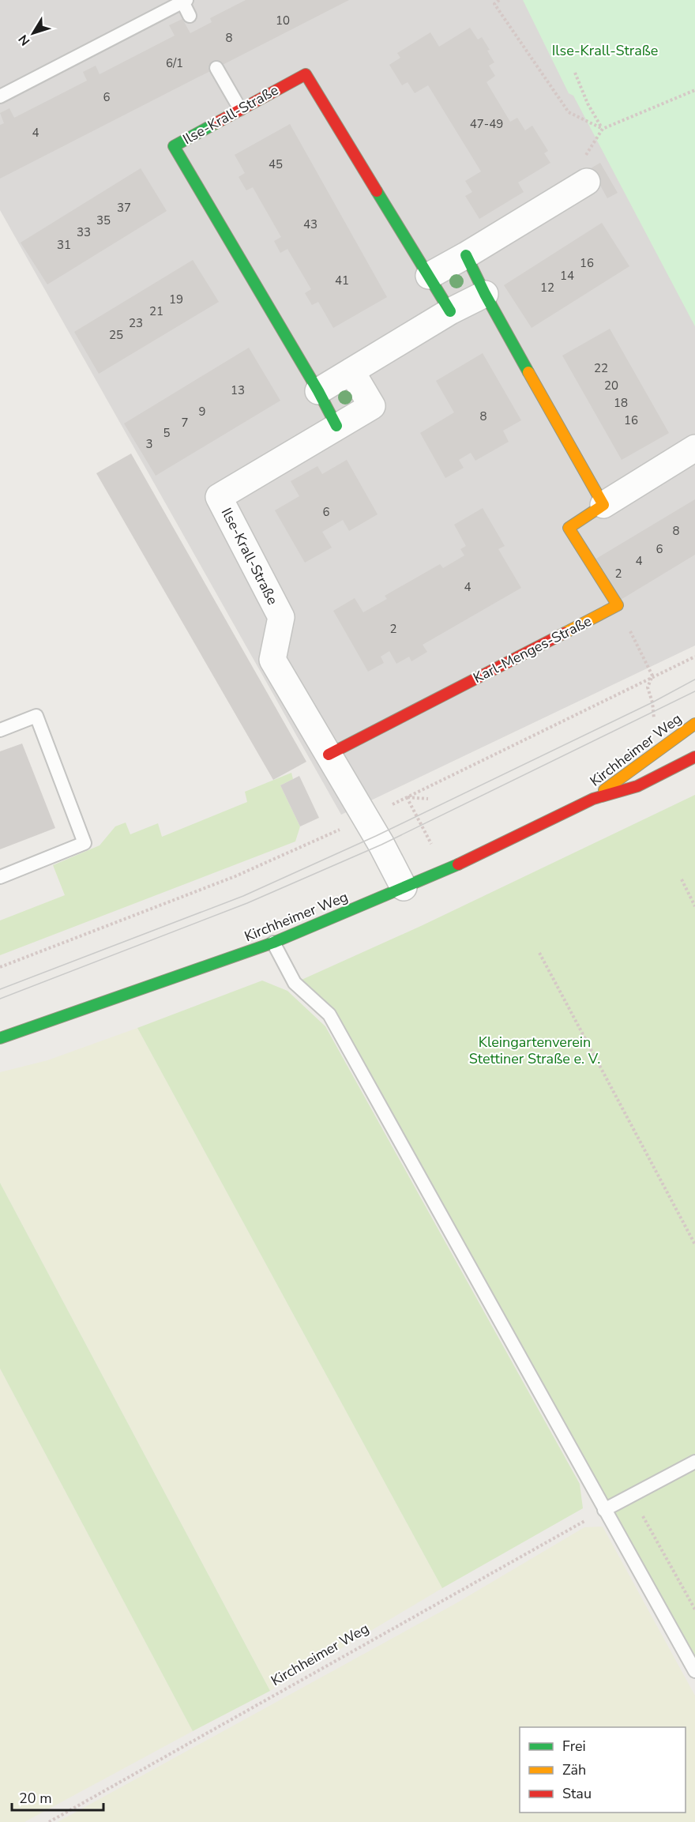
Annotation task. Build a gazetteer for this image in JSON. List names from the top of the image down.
{
  "streets": {
    "street": ["Ilse-Krall-Straße", "Karl-Menges-Straße", "Kirchheimer Weg"]
  },
  "crossings": [
    ["Ilse-Krall-Straße", "Karl-Menges-Straße"],
    ["Ilse-Krall-Straße", "Kirchheimer Weg"]
  ],
  "parks": ["Ilse-Krall-Straße", "Kleingartenverein Stettiner Straße e. V."],
  "house_numbers": [
    "10",
    "8",
    "6/1",
    "6",
    "47-49",
    "4",
    "45",
    "37",
    "35",
    "43",
    "33",
    "31",
    "16",
    "14",
    "41",
    "12",
    "19",
    "21",
    "23",
    "25",
    "22",
    "20",
    "13",
    "18",
    "9",
    "8",
    "16",
    "7",
    "5",
    "3",
    "6",
    "8",
    "6",
    "4",
    "2",
    "4",
    "2"
  ],
  "legend": ["Frei", "Zäh", "Stau"],
  "scale_bar": "20 m",
  "north": "bottom left"
}
